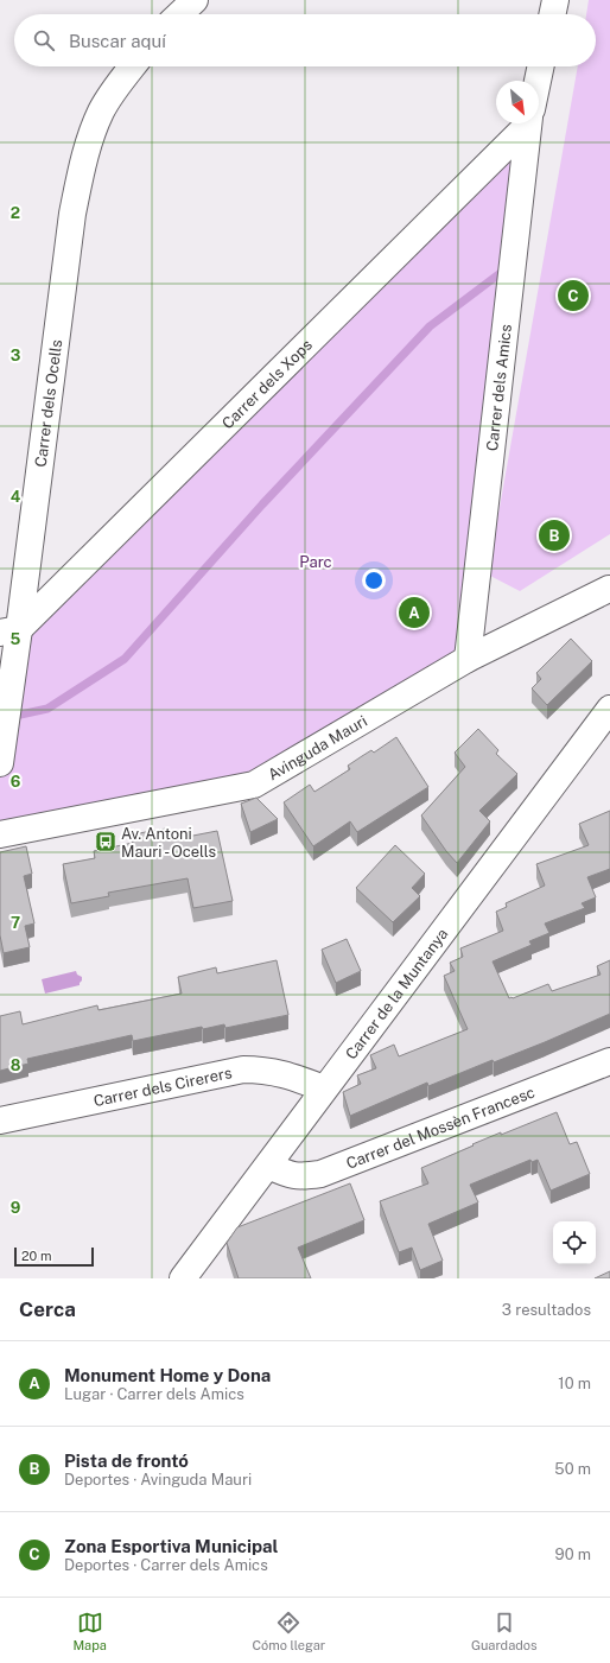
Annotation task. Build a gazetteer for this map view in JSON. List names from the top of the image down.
{
  "streets": {
    "street": [
      "Carrer dels Xops",
      "Carrer dels Amics",
      "Carrer dels Ocells",
      "Avinguda Mauri",
      "Carrer de la Muntanya",
      "Carrer dels Cirerers",
      "Carrer del Mossèn Francesc"
    ]
  },
  "crossings": [
    ["Carrer dels Xops", "Carrer dels Ocells"],
    ["Carrer dels Amics", "Avinguda Mauri"],
    ["Carrer de la Muntanya", "Carrer dels Cirerers"],
    ["Carrer de la Muntanya", "Carrer del Mossèn Francesc"]
  ],
  "parks": ["Parc"],
  "places": {
    "bus stop": ["Av. Antoni Mauri - Ocells"]
  },
  "scale_bar": "20 m",
  "north": "bottom right",
  "page": {
    "search": "Buscar aquí",
    "pins": ["C", "B", "A"],
    "scale": "20 m",
    "heading": ["Cerca", "3 resultados"],
    "list": [
      {
        "mark": "A",
        "name": "Monument Home y Dona",
        "note": "Lugar · Carrer dels Amics",
        "value": "10 m"
      },
      {
        "mark": "B",
        "name": "Pista de frontó",
        "note": "Deportes · Avinguda Mauri",
        "value": "50 m"
      },
      {
        "mark": "C",
        "name": "Zona Esportiva Municipal",
        "note": "Deportes · Carrer dels Amics",
        "value": "90 m"
      }
    ],
    "nav": ["Mapa", "Cómo llegar", "Guardados"]
  },
  "grid": {
    "rows": [
      "2",
      "3",
      "4",
      "5",
      "6",
      "7",
      "8",
      "9"
    ]
  }
}
